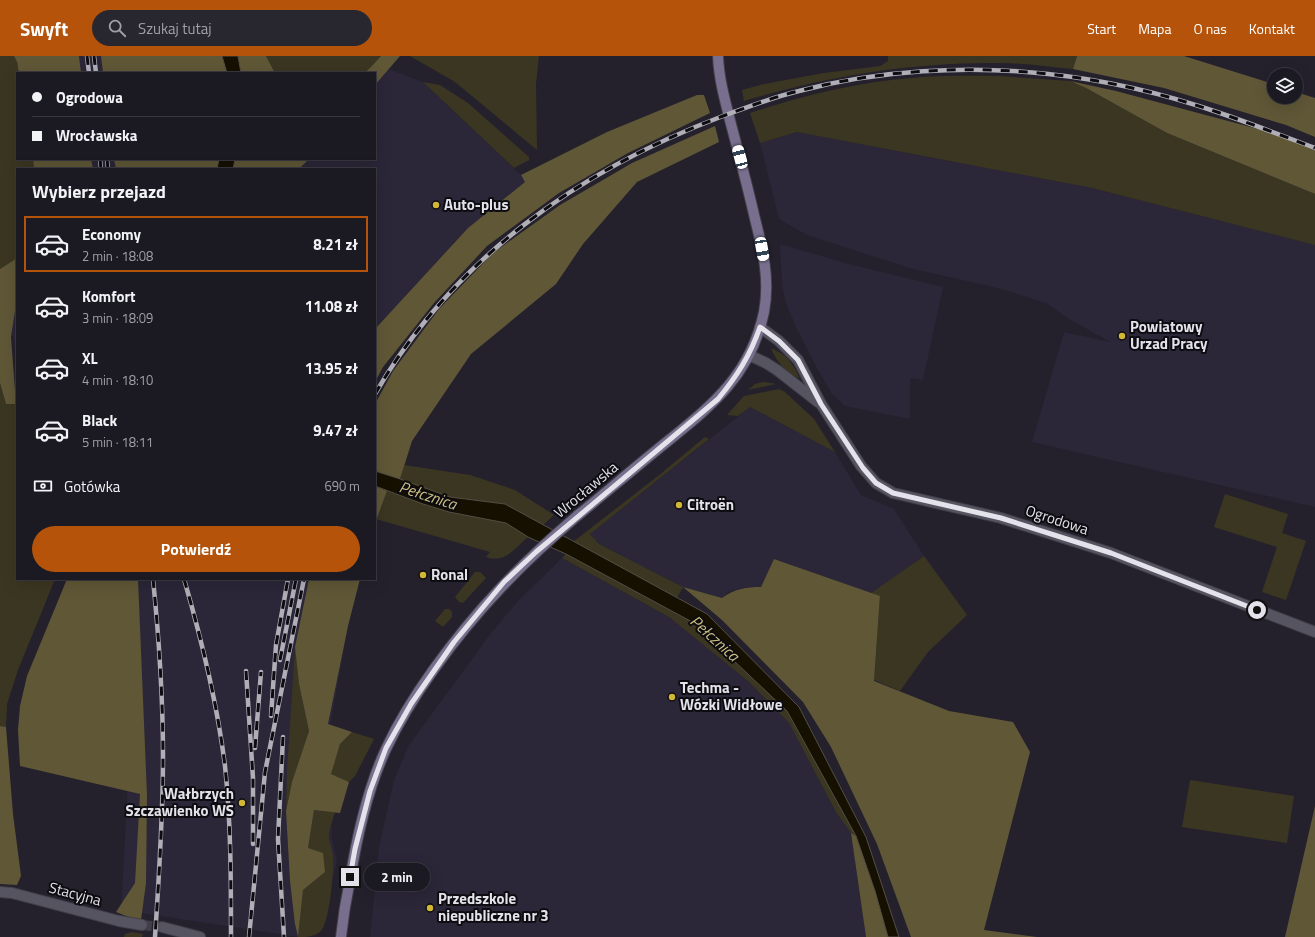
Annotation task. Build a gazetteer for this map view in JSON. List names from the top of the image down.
{
  "streets": {
    "main road": ["Wrocławska"],
    "street": ["Ogrodowa", "Stacyjna"]
  },
  "crossings": [
    ["Wrocławska", "Ogrodowa"]
  ],
  "water": ["Pełcznica"],
  "places": [
    "Auto-plus",
    "Powiatowy Urzad Pracy",
    "Citroën",
    "Ronal",
    "Techma - Wózki Widłowe",
    "Wałbrzych Szczawienko WS",
    "Przedszkole niepubliczne nr 3"
  ],
  "page": {
    "header": "Swyft",
    "search": "Szukaj tutaj",
    "nav": [
      "Start",
      "Mapa",
      "O nas",
      "Kontakt"
    ],
    "banner": ["Ogrodowa", "Wrocławska"],
    "heading": "Wybierz przejazd",
    "list": [
      {
        "name": "Economy",
        "note": "2 min · 18:08",
        "value": "8.21 zł"
      },
      {
        "name": "Komfort",
        "note": "3 min · 18:09",
        "value": "11.08 zł"
      },
      {
        "name": "XL",
        "note": "4 min · 18:10",
        "value": "13.95 zł"
      },
      {
        "name": "Black",
        "note": "5 min · 18:11",
        "value": "9.47 zł"
      }
    ],
    "pay": ["Gotówka", "690 m"],
    "buttons": "Potwierdź",
    "bubble": "2 min"
  }
}
